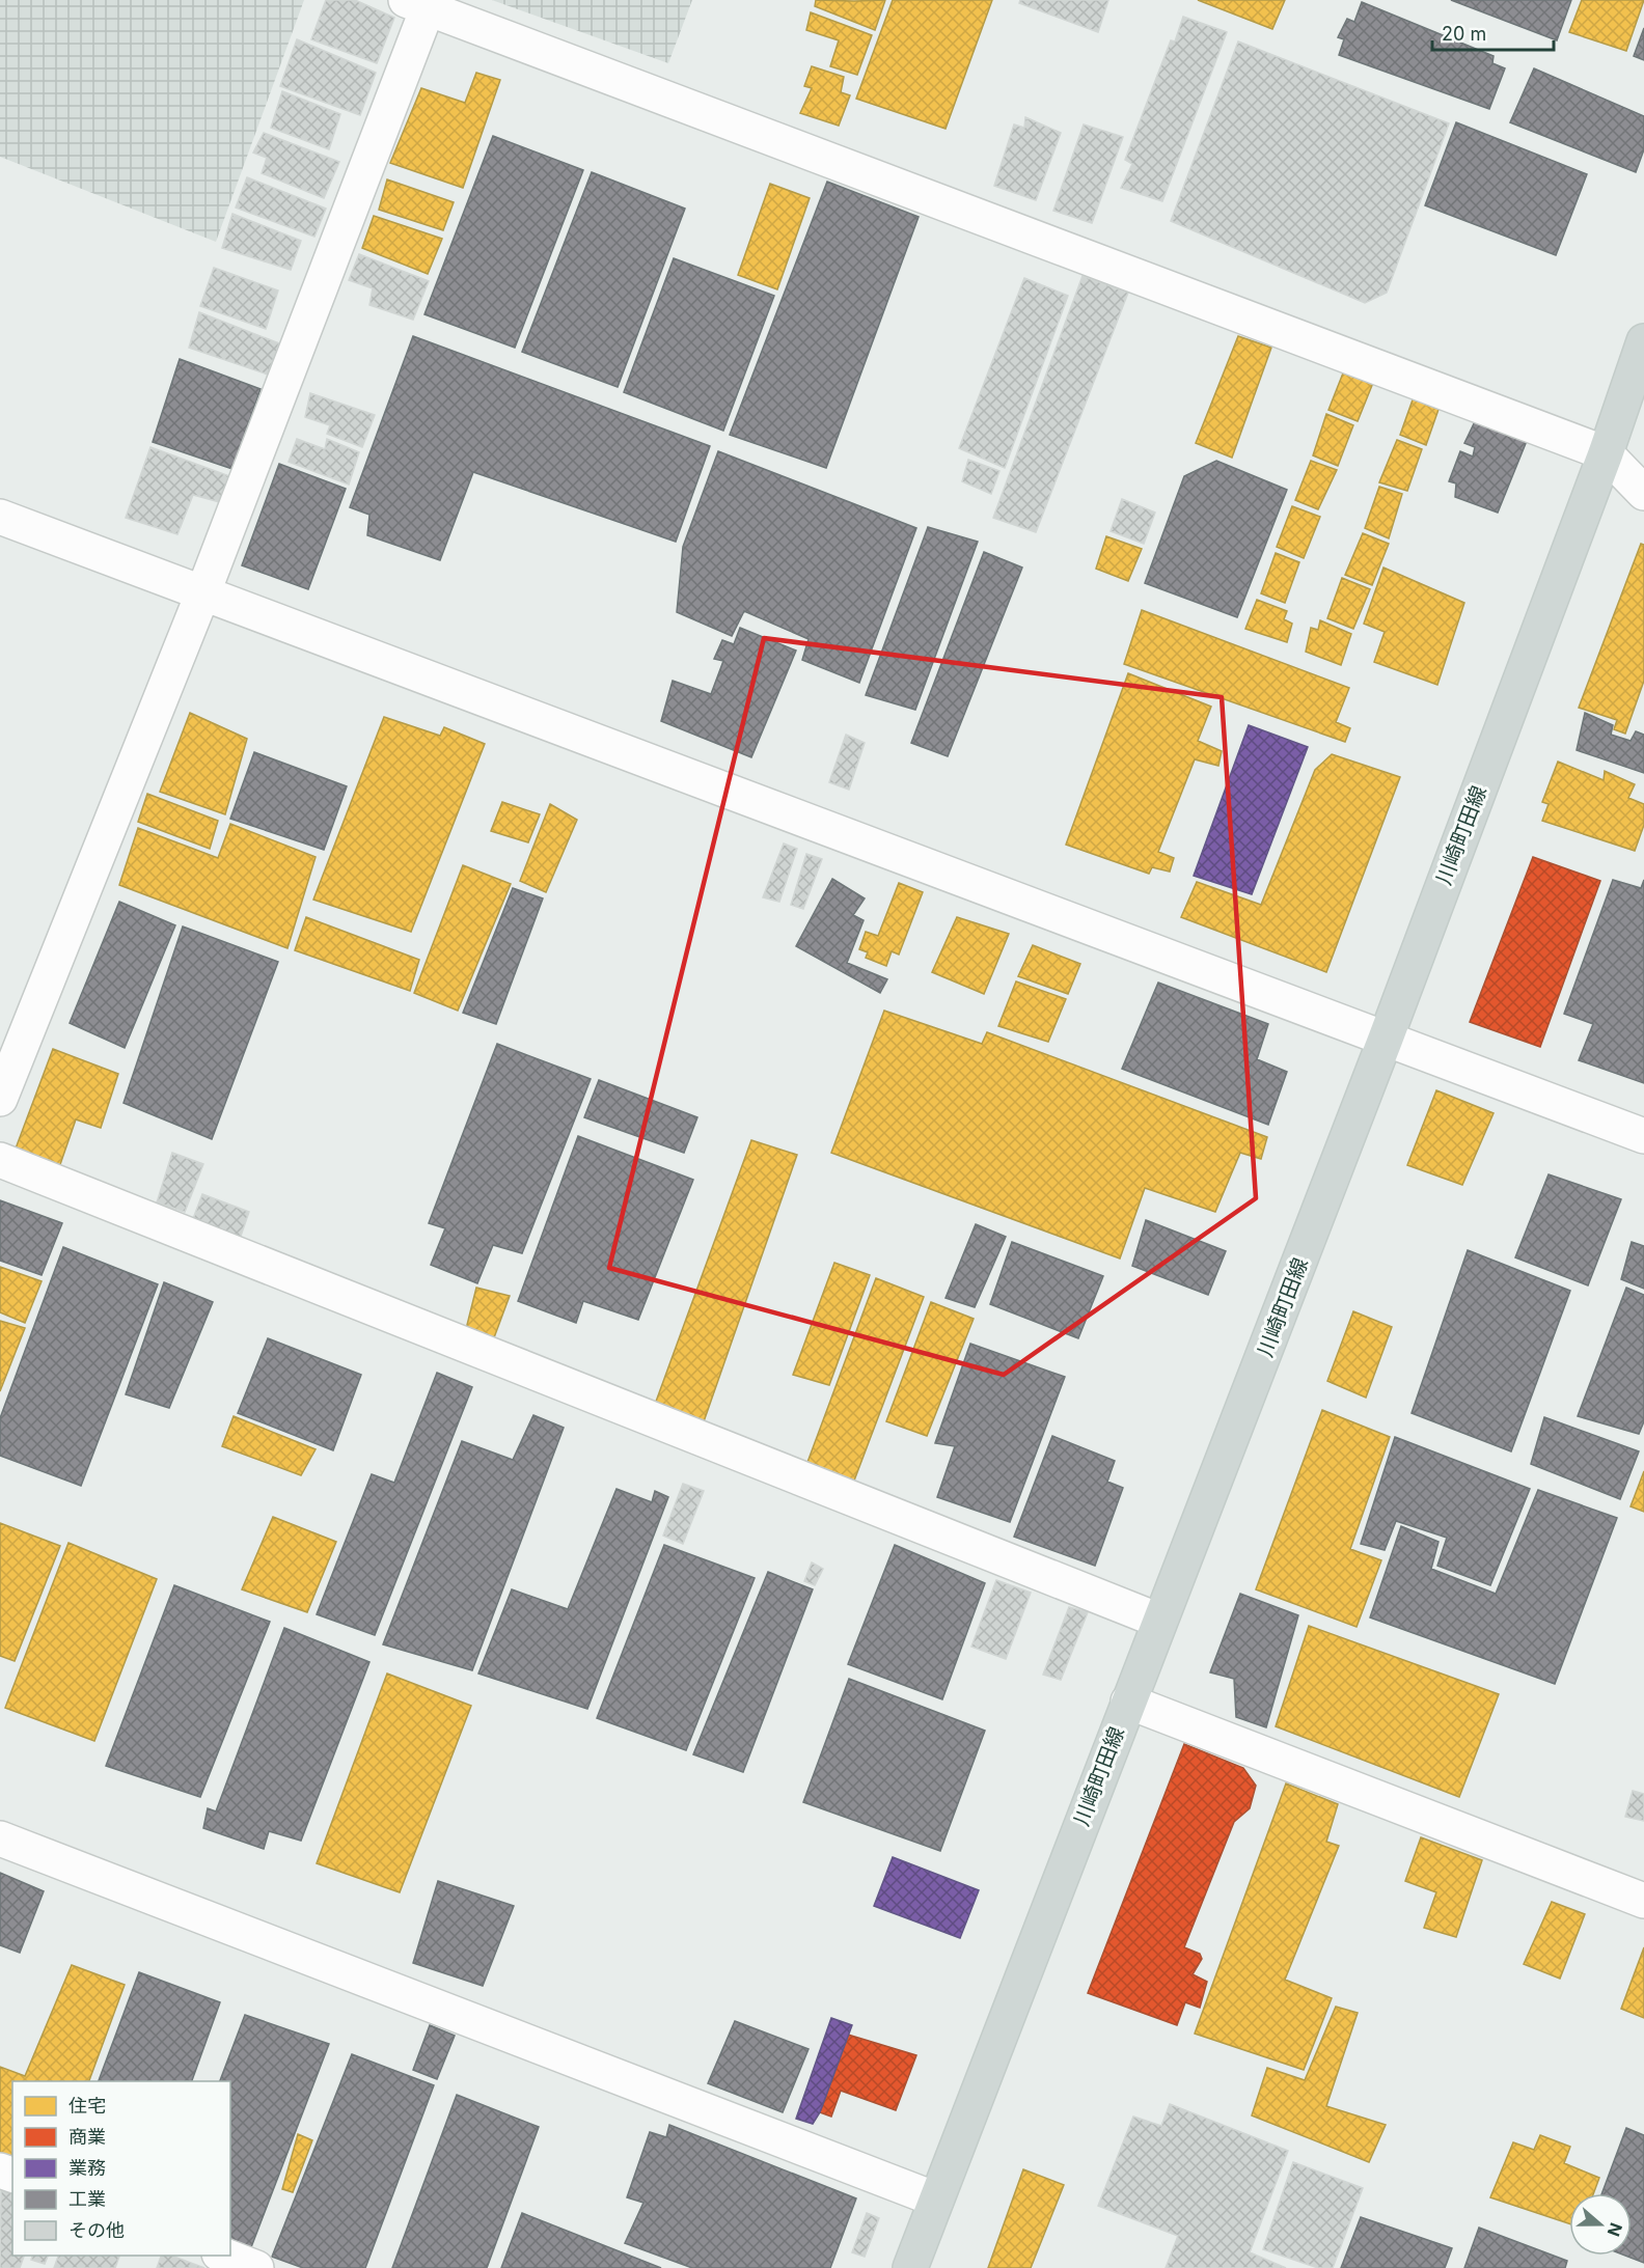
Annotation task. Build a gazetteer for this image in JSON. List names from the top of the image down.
{
  "streets": {
    "main road": ["川崎町田線"]
  },
  "legend": [
    "住宅",
    "商業",
    "業務",
    "工業",
    "その他"
  ],
  "scale_bar": "20 m",
  "north": "right"
}
